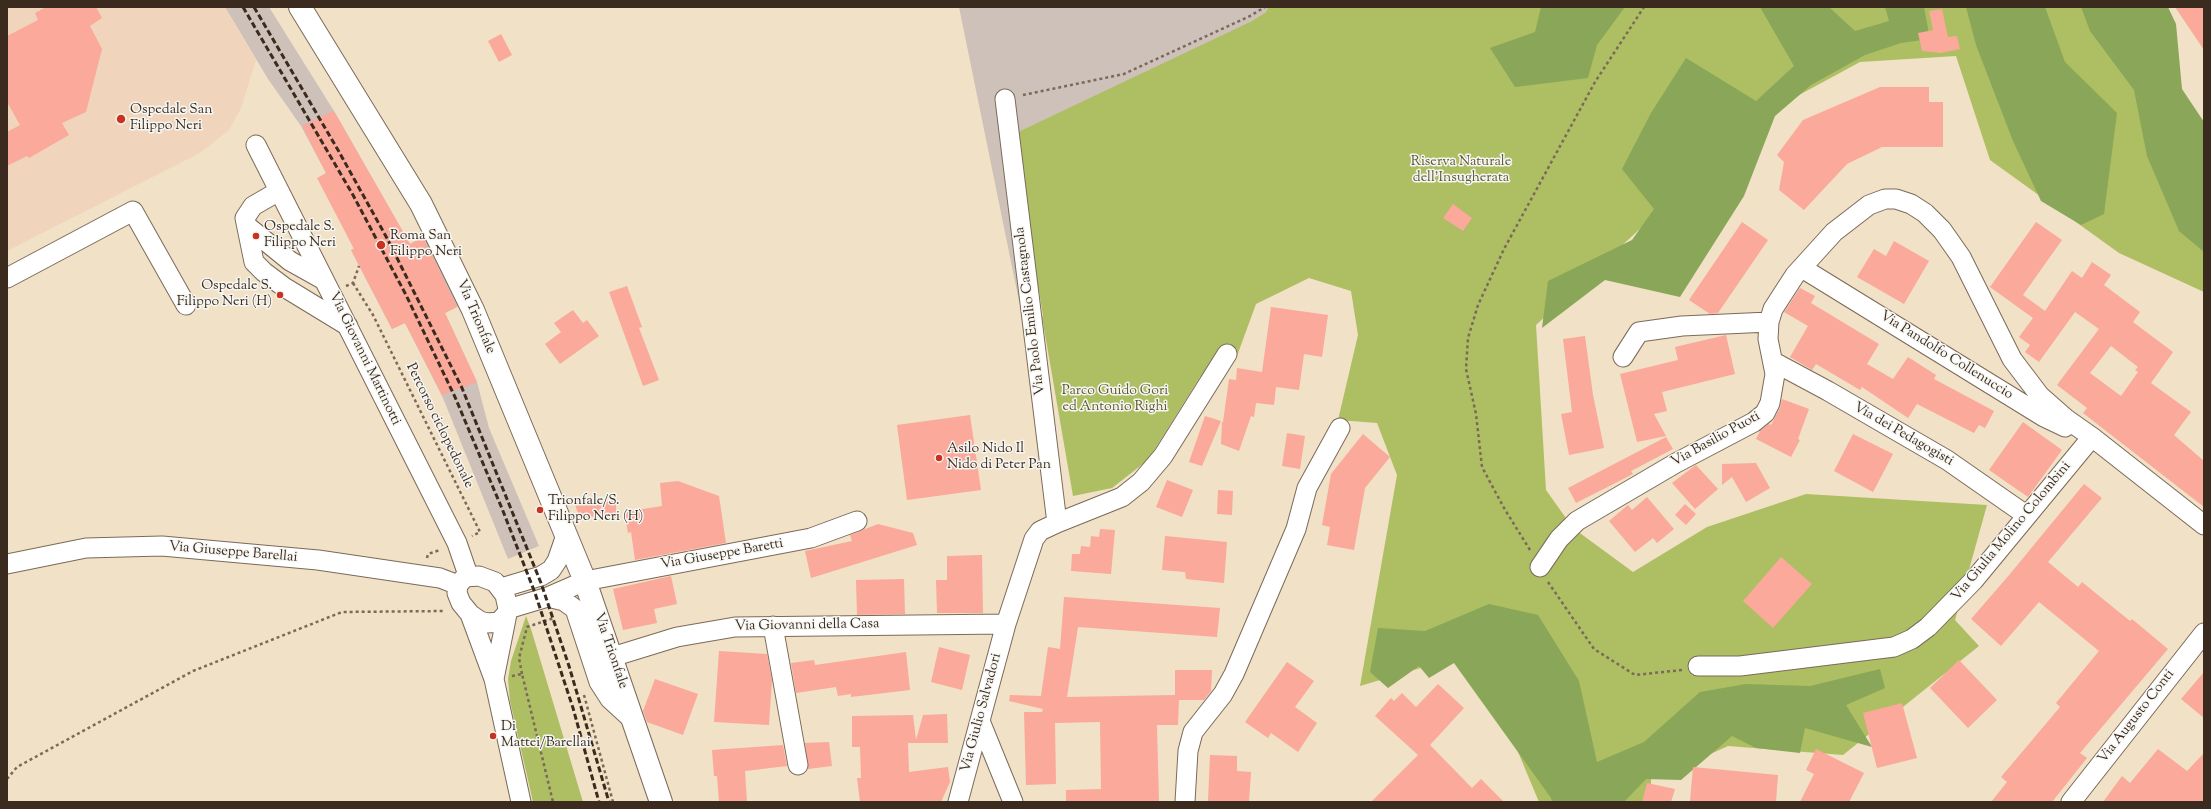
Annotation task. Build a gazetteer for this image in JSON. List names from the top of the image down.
{
  "streets": {
    "main road": ["Via Trionfale"],
    "street": [
      "Via Paolo Emilio Castagnola",
      "Via Pandolfo Collenuccio",
      "Via Giovanni Martinotti",
      "Via dei Pedagogisti",
      "Via Basilio Puoti",
      "Via Giulia Molino Colombini",
      "Via Giuseppe Barellai",
      "Via Giuseppe Baretti",
      "Via Giovanni della Casa",
      "Via Giulio Salvadori",
      "Via Augusto Conti"
    ],
    "path": ["Percorso ciclopedonale"]
  },
  "crossings": [
    ["Via Trionfale", "Via Giuseppe Baretti"],
    ["Via Trionfale", "Via Giovanni della Casa"],
    ["Via Pandolfo Collenuccio", "Via Basilio Puoti"],
    ["Via Pandolfo Collenuccio", "Via Giulia Molino Colombini"],
    ["Via Giovanni Martinotti", "Via Giuseppe Barellai"],
    ["Via dei Pedagogisti", "Via Basilio Puoti"],
    ["Via dei Pedagogisti", "Via Giulia Molino Colombini"],
    ["Via Basilio Puoti", "Via Giulia Molino Colombini"],
    ["Via Giovanni della Casa", "Via Giulio Salvadori"]
  ],
  "parks": ["Riserva Naturale dell'Insugherata", "Parco Guido Gori ed Antonio Righi"],
  "places": [
    "Ospedale San Filippo Neri",
    "Ospedale S. Filippo Neri",
    "Roma San Filippo Neri",
    "Ospedale S. Filippo Neri (H)",
    "Asilo Nido Il Nido di Peter Pan",
    "Trionfale/S. Filippo Neri (H)",
    "Di Mattei/Barellai"
  ]
}
